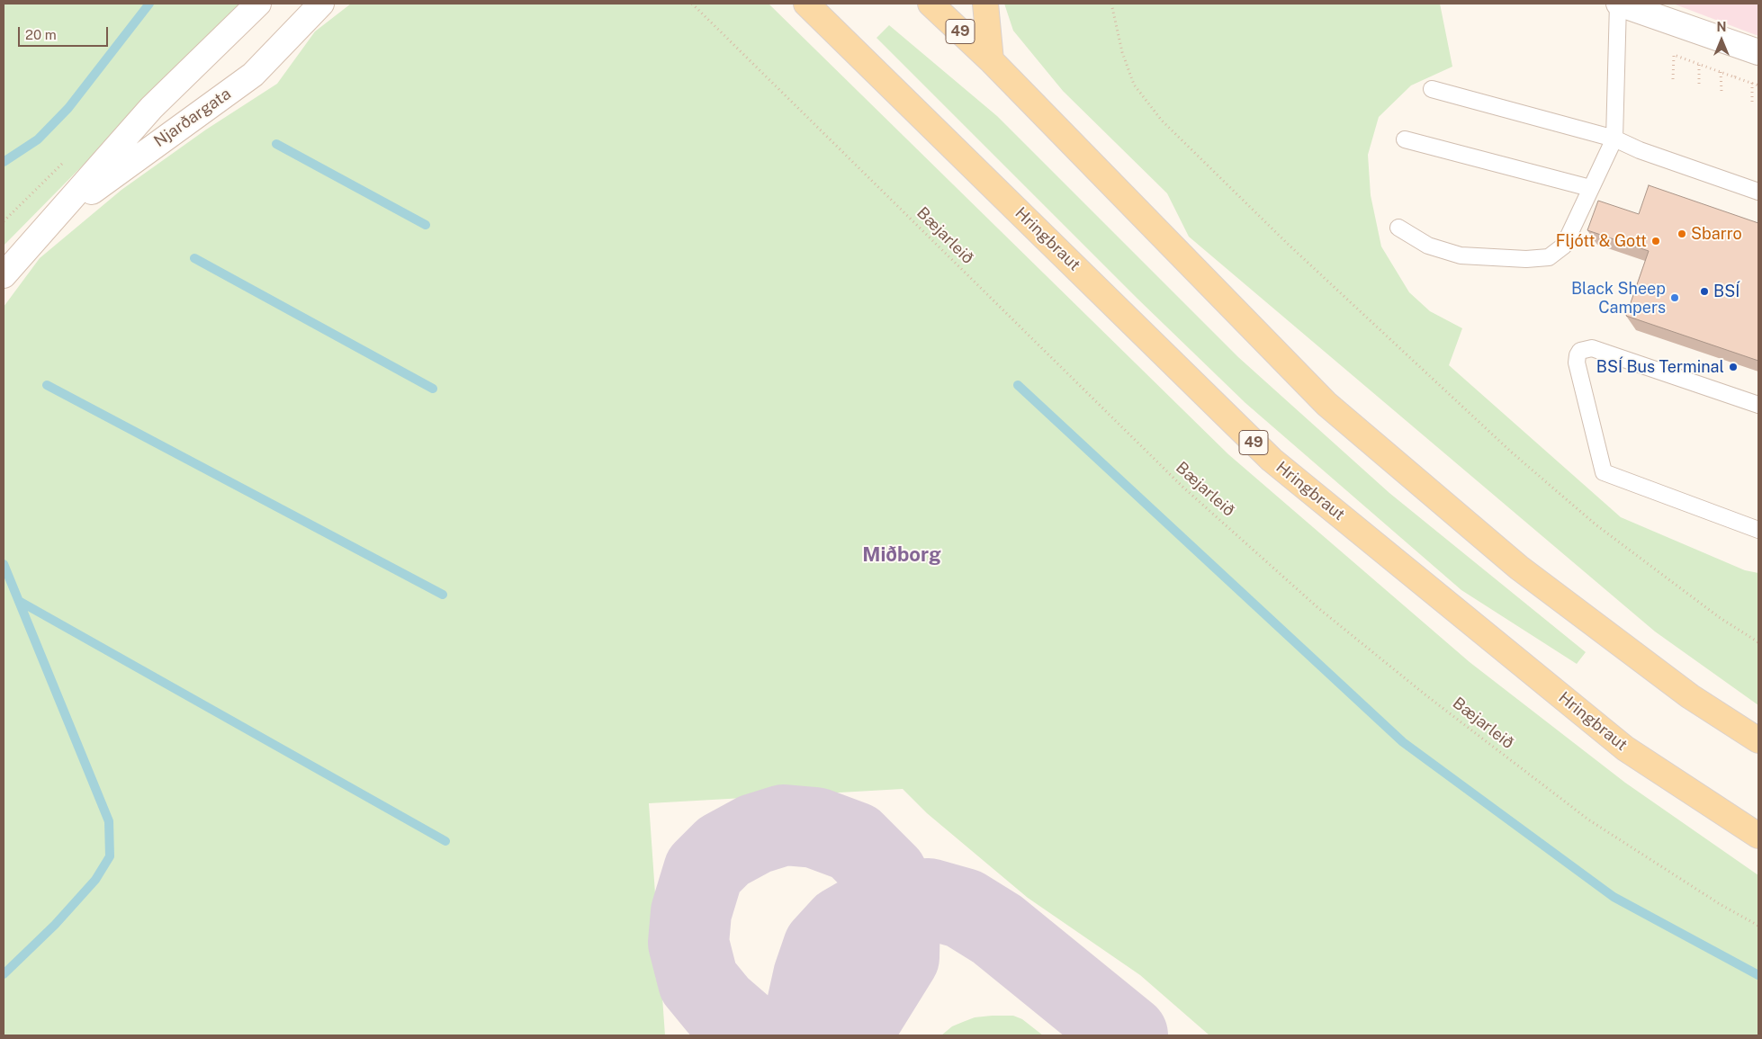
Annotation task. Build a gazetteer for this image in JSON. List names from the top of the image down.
{
  "streets": {
    "main road": ["49", "Njarðargata", "Hringbraut"],
    "path": ["Bæjarleið"]
  },
  "districts": ["Miðborg"],
  "places": [
    "Sbarro",
    "Fljótt & Gott",
    "BSÍ",
    "Black Sheep Campers",
    "BSÍ Bus Terminal"
  ],
  "scale_bar": "20 m",
  "north": "top"
}
